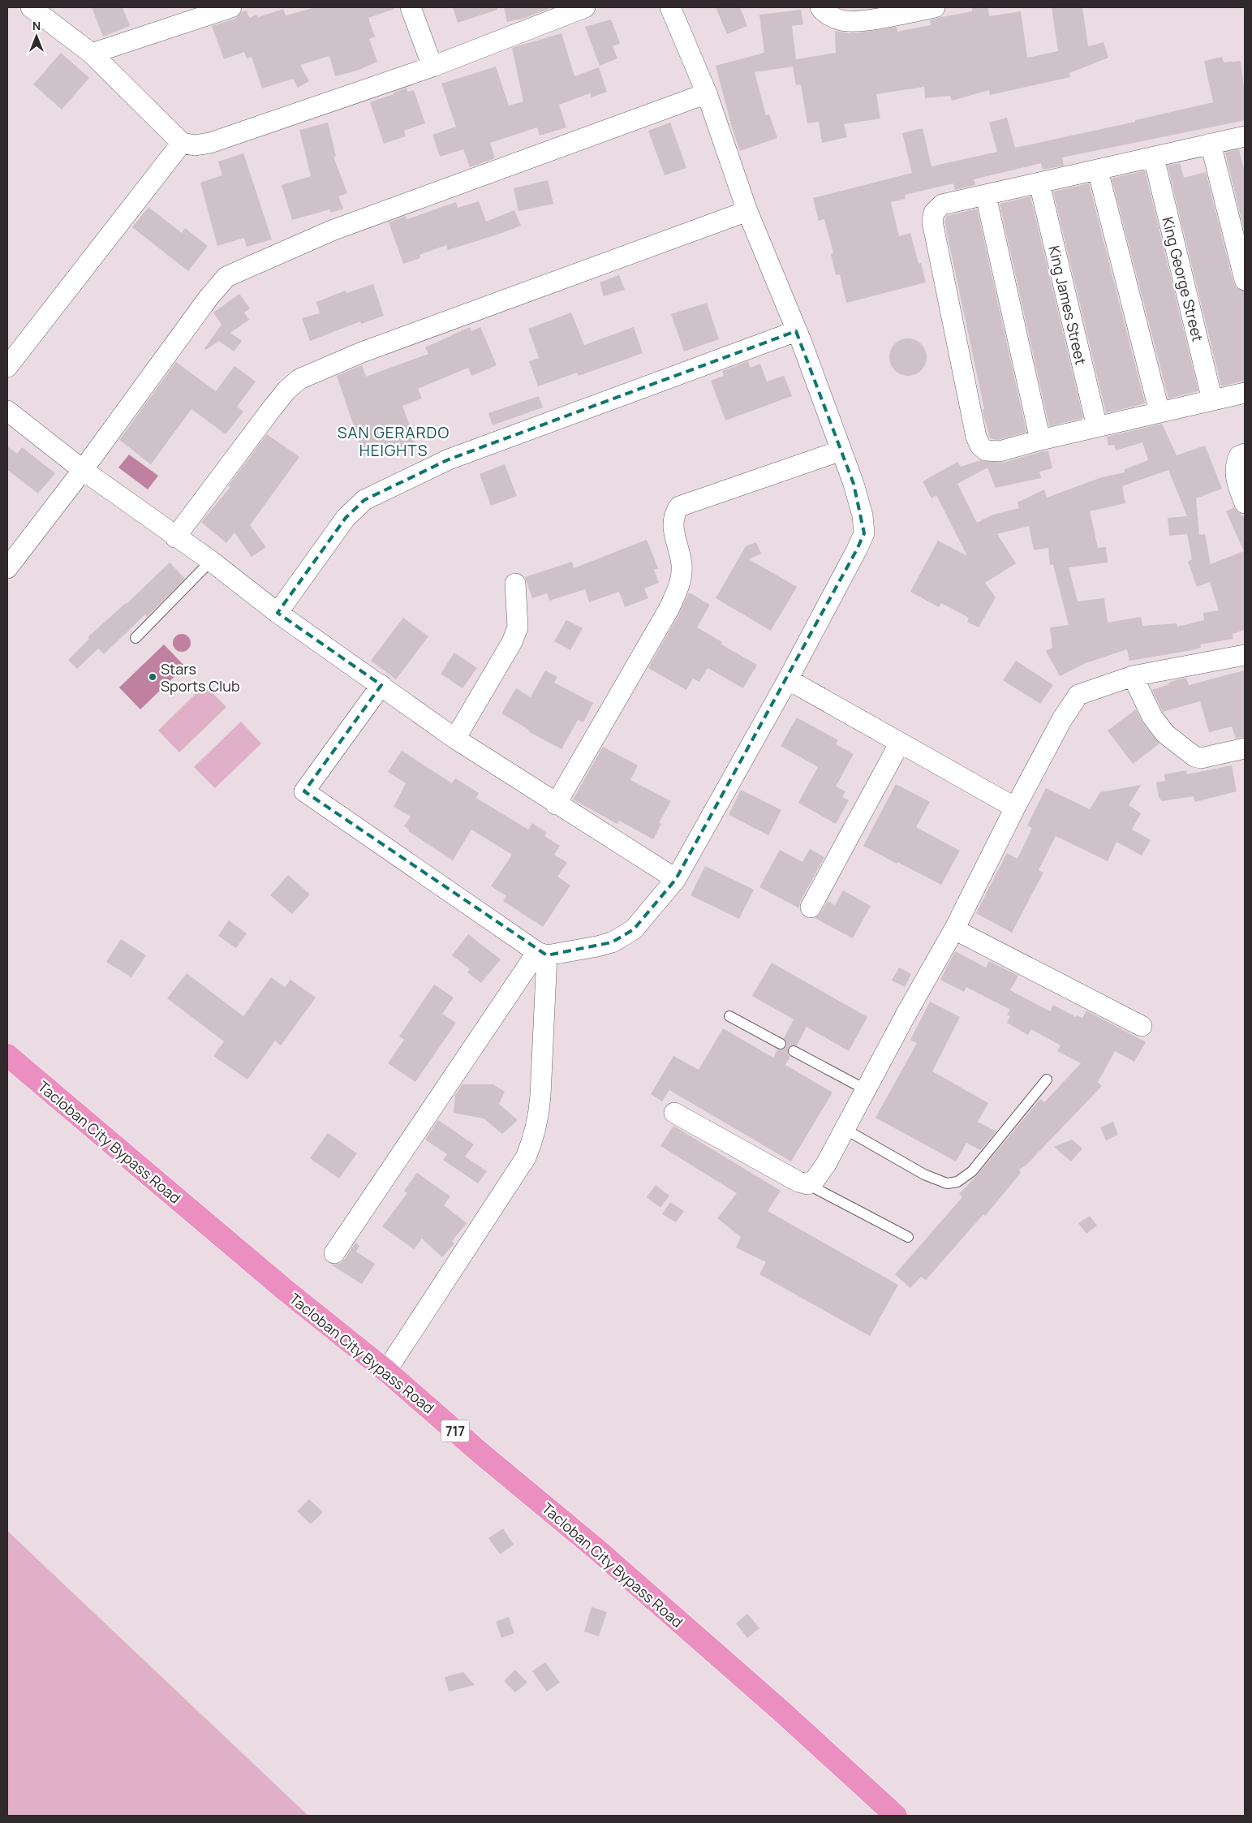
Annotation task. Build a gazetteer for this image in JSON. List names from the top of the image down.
{
  "streets": {
    "highway": ["Tacloban City Bypass Road", "717"],
    "street": ["King George Street", "King James Street"]
  },
  "districts": ["SAN GERARDO HEIGHTS"],
  "places": ["Stars Sports Club"],
  "north": "top"
}
